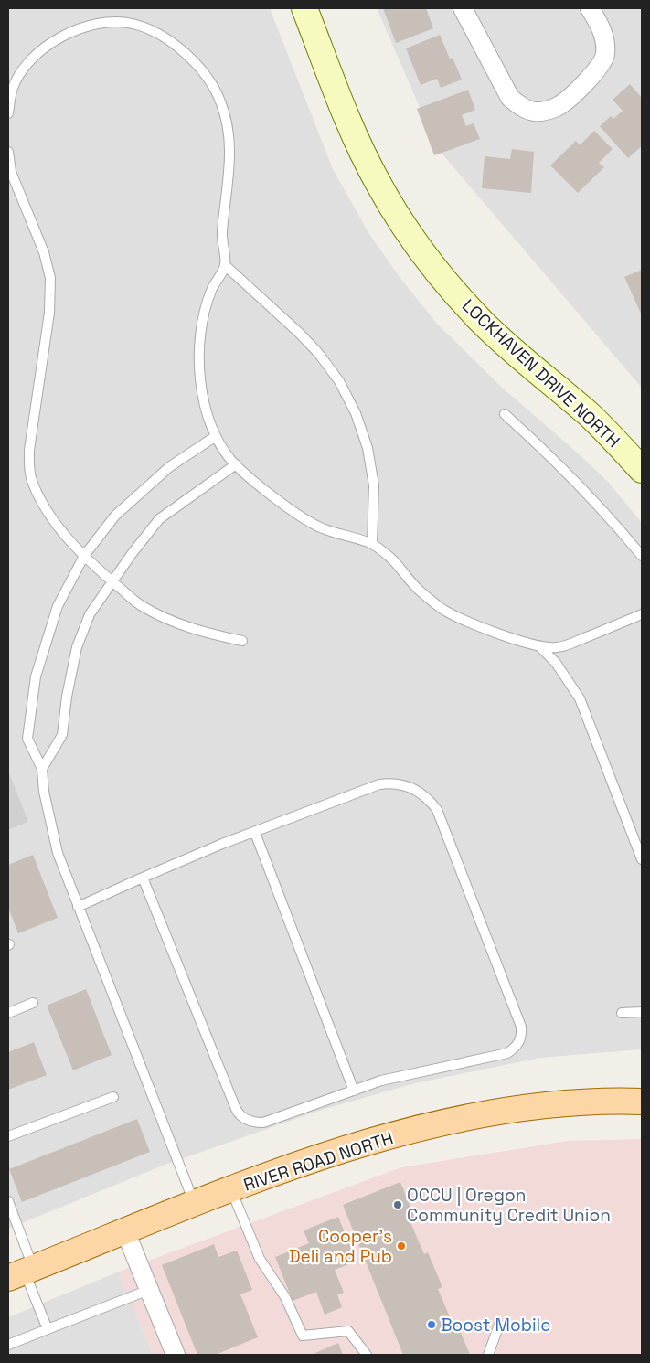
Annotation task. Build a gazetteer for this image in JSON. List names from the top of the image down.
{
  "streets": {
    "main road": ["RIVER ROAD NORTH"],
    "street": ["LOCKHAVEN DRIVE NORTH"]
  },
  "places": ["OCCU | Oregon Community Credit Union", "Cooper's Deli and Pub", "Boost Mobile"]
}
